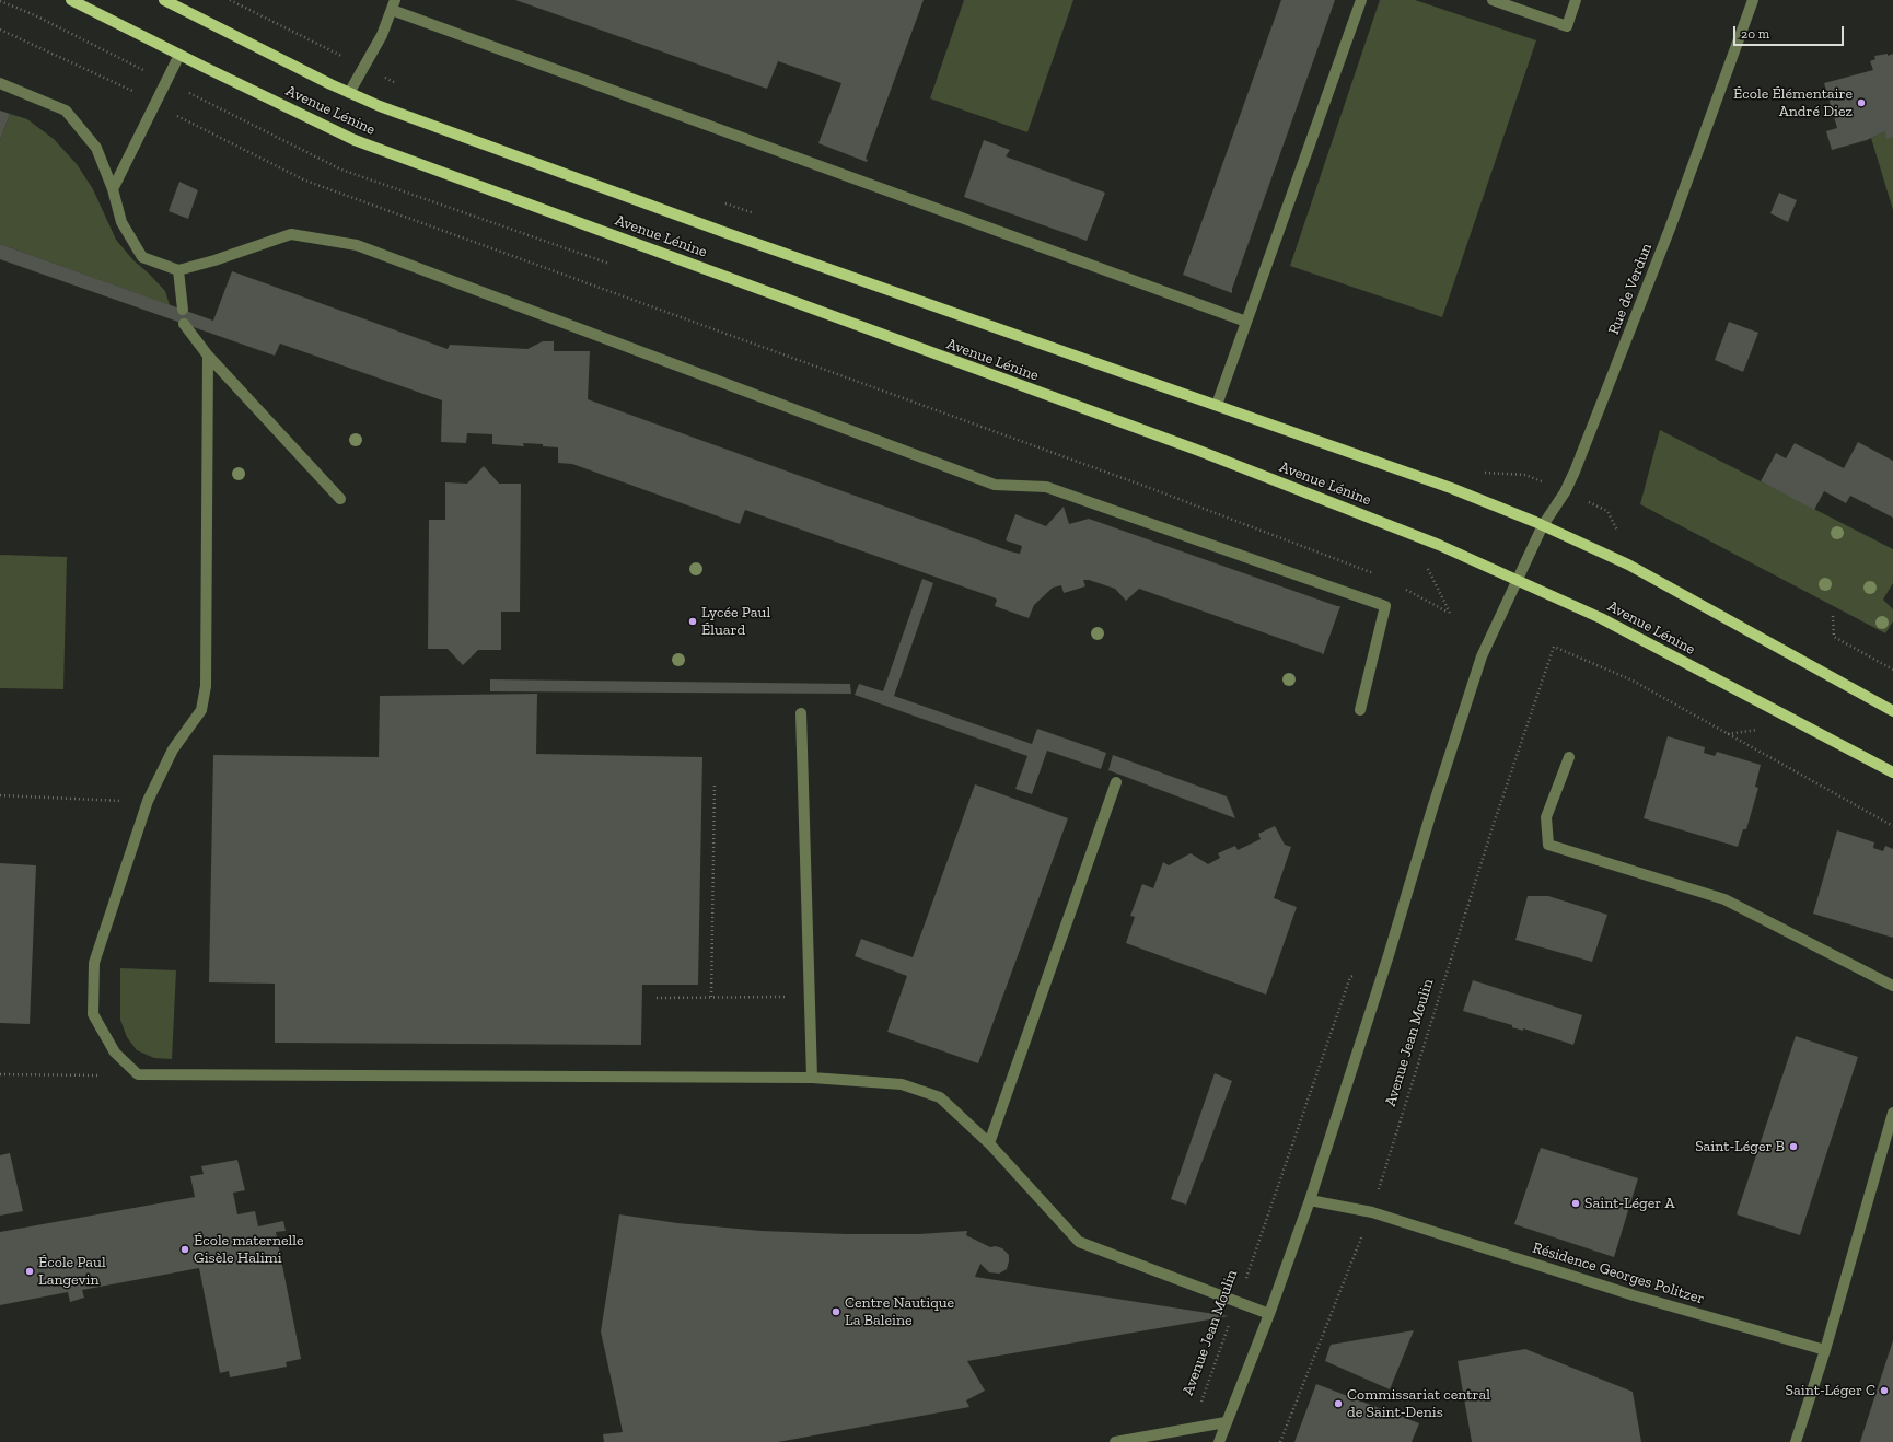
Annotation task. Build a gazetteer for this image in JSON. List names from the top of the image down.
{
  "streets": {
    "main road": ["Avenue Lénine"],
    "street": ["Rue de Verdun", "Résidence Georges Politzer"],
    "path": ["Avenue Jean Moulin"]
  },
  "crossings": [
    ["Avenue Lénine", "Rue de Verdun"],
    ["Avenue Jean Moulin", "Résidence Georges Politzer"]
  ],
  "places": [
    "École Élémentaire André Diez",
    "Lycée Paul Éluard",
    "Saint-Léger B",
    "Saint-Léger A",
    "École maternelle Gisèle Halimi",
    "École Paul Langevin",
    "Centre Nautique La Baleine",
    "Saint-Léger C",
    "Commissariat central de Saint-Denis"
  ],
  "scale_bar": "20 m"
}
